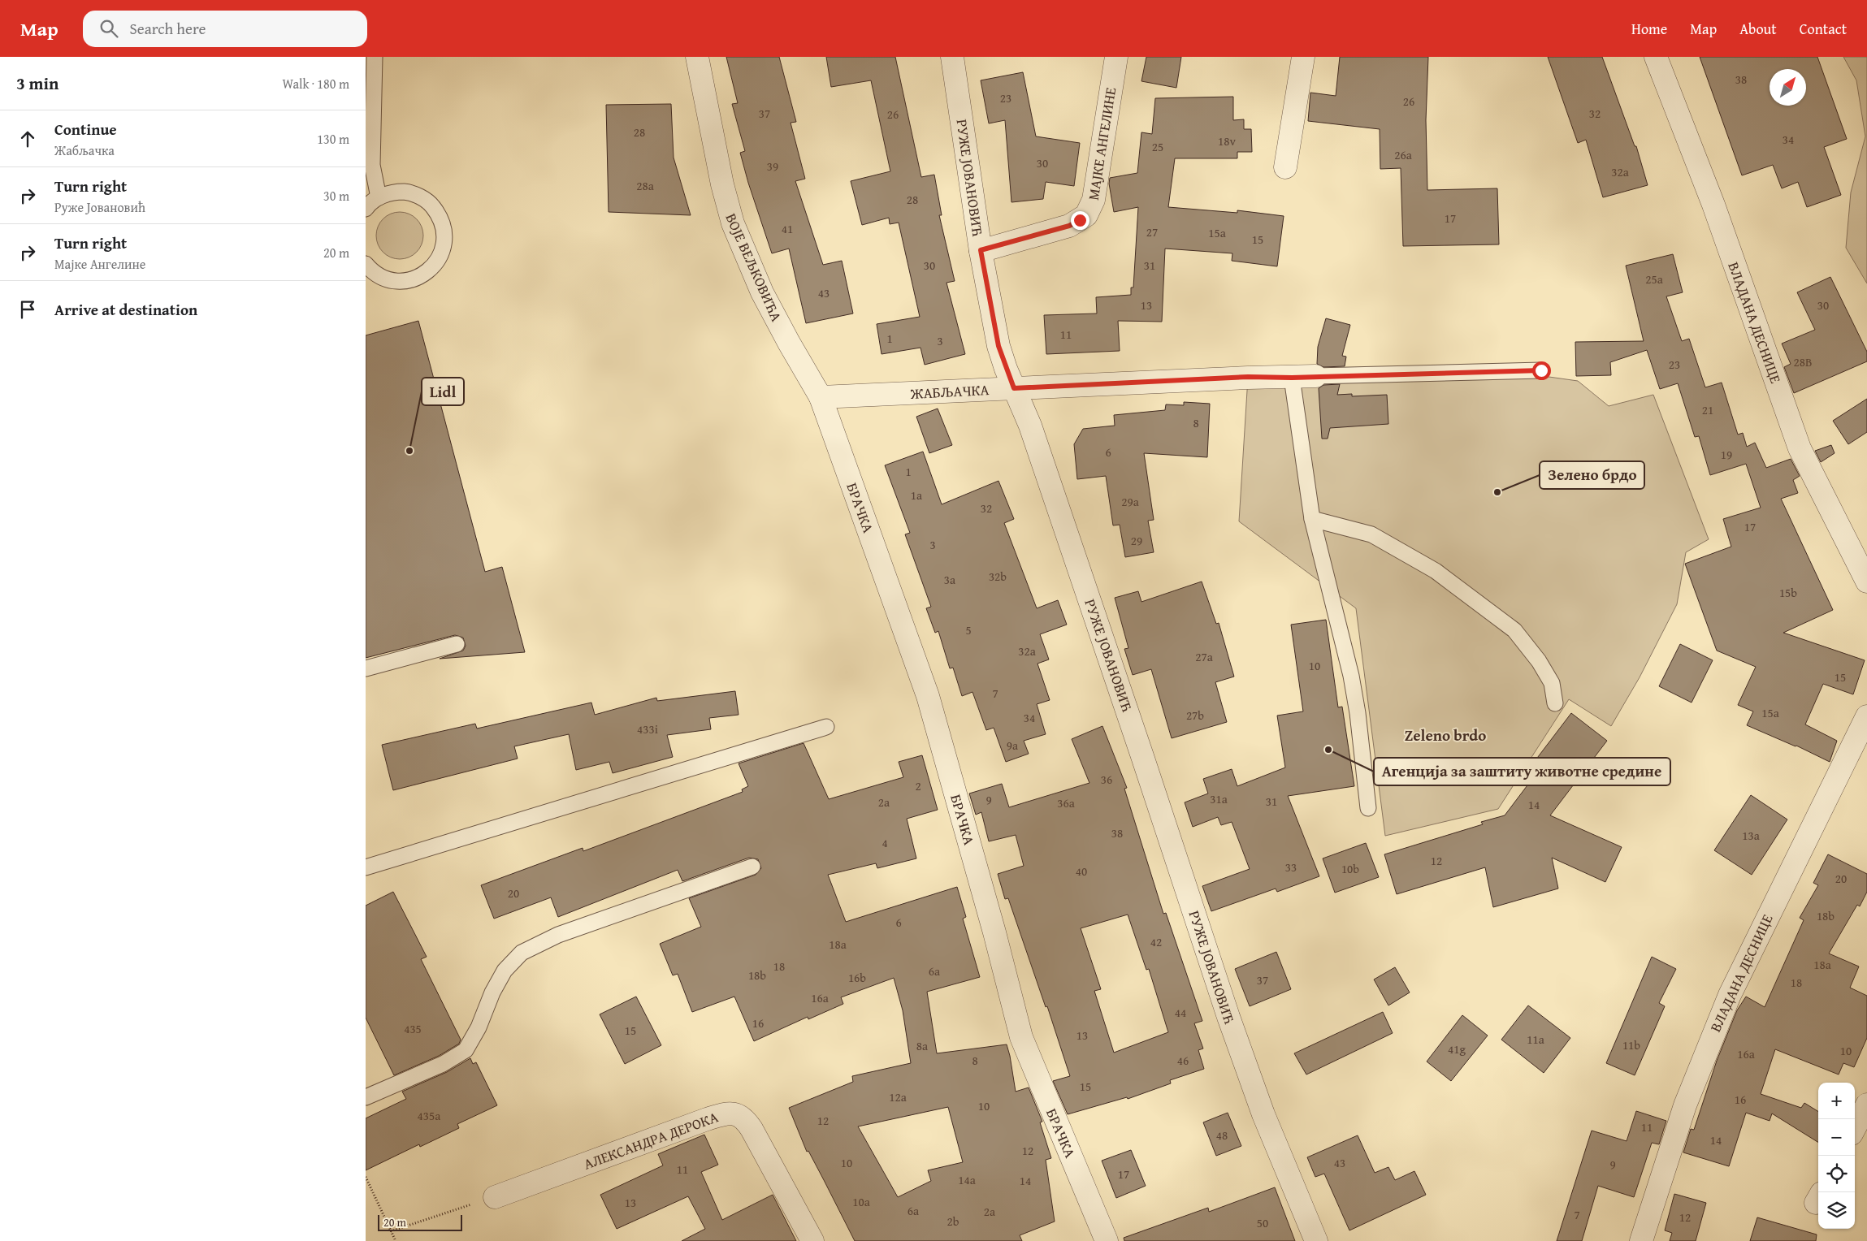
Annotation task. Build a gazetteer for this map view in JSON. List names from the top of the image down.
{
  "streets": {
    "street": [
      "МАЈКЕ АНГЕЛИНЕ",
      "РУЖЕ ЈОВАНОВИЋ",
      "ВОЈЕ ВЕЉКОВИЋА",
      "ВЛАДАНА ДЕСНИЦЕ",
      "ЖАБЉАЧКА",
      "БРАЧКА",
      "АЛЕКСАНДРА ДЕРОКА"
    ]
  },
  "crossings": [
    ["МАЈКЕ АНГЕЛИНЕ", "РУЖЕ ЈОВАНОВИЋ"],
    ["РУЖЕ ЈОВАНОВИЋ", "ЖАБЉАЧКА"],
    ["ВОЈЕ ВЕЉКОВИЋА", "ЖАБЉАЧКА"],
    ["ВОЈЕ ВЕЉКОВИЋА", "БРАЧКА"],
    ["ЖАБЉАЧКА", "БРАЧКА"]
  ],
  "districts": ["Zeleno brdo"],
  "places": ["Lidl", "Зелено брдо", "Агенција за заштиту животне средине"],
  "house_numbers": [
    "38",
    "23",
    "26",
    "37",
    "32",
    "26",
    "28",
    "34",
    "18v",
    "25",
    "26a",
    "30",
    "39",
    "32a",
    "28a",
    "28",
    "17",
    "41",
    "27",
    "15a",
    "15",
    "30",
    "31",
    "25a",
    "43",
    "13",
    "30",
    "11",
    "1",
    "3",
    "28В",
    "23",
    "21",
    "8",
    "6",
    "19",
    "1",
    "1a",
    "29a",
    "32",
    "17",
    "29",
    "3",
    "32b",
    "3a",
    "15b",
    "5",
    "32a",
    "27a",
    "10",
    "15",
    "7",
    "15a",
    "27b",
    "34",
    "433i",
    "9a",
    "36",
    "2",
    "31a",
    "9",
    "31",
    "2a",
    "36a",
    "14",
    "38",
    "13a",
    "4",
    "12",
    "33",
    "10b",
    "40",
    "20",
    "20",
    "18b",
    "6",
    "42",
    "18a",
    "18a",
    "18",
    "6a",
    "18b",
    "16b",
    "37",
    "18",
    "16a",
    "44",
    "16",
    "435",
    "15",
    "13",
    "11a",
    "11b",
    "8a",
    "41g",
    "10",
    "16a",
    "8",
    "46",
    "15",
    "12a",
    "16",
    "10",
    "435a",
    "12",
    "11",
    "48",
    "14",
    "12",
    "10",
    "43",
    "9",
    "11",
    "17",
    "14a",
    "14",
    "10a",
    "13",
    "6a",
    "2a",
    "7",
    "12",
    "2b",
    "50"
  ],
  "scale_bar": "20 m",
  "north": "top right",
  "page": {
    "header": "Map",
    "search": "Search here",
    "nav": [
      "Home",
      "Map",
      "About",
      "Contact"
    ],
    "heading": ["3 min", "Walk · 180 m"],
    "list": [
      ["Continue", "Жабљачка", "130 m"],
      ["Turn right", "Руже Јовановић", "30 m"],
      ["Turn right", "Мајке Ангелине", "20 m"],
      "Arrive at destination"
    ],
    "map_buttons": ["+", "−"],
    "scale": "20 m"
  }
}
